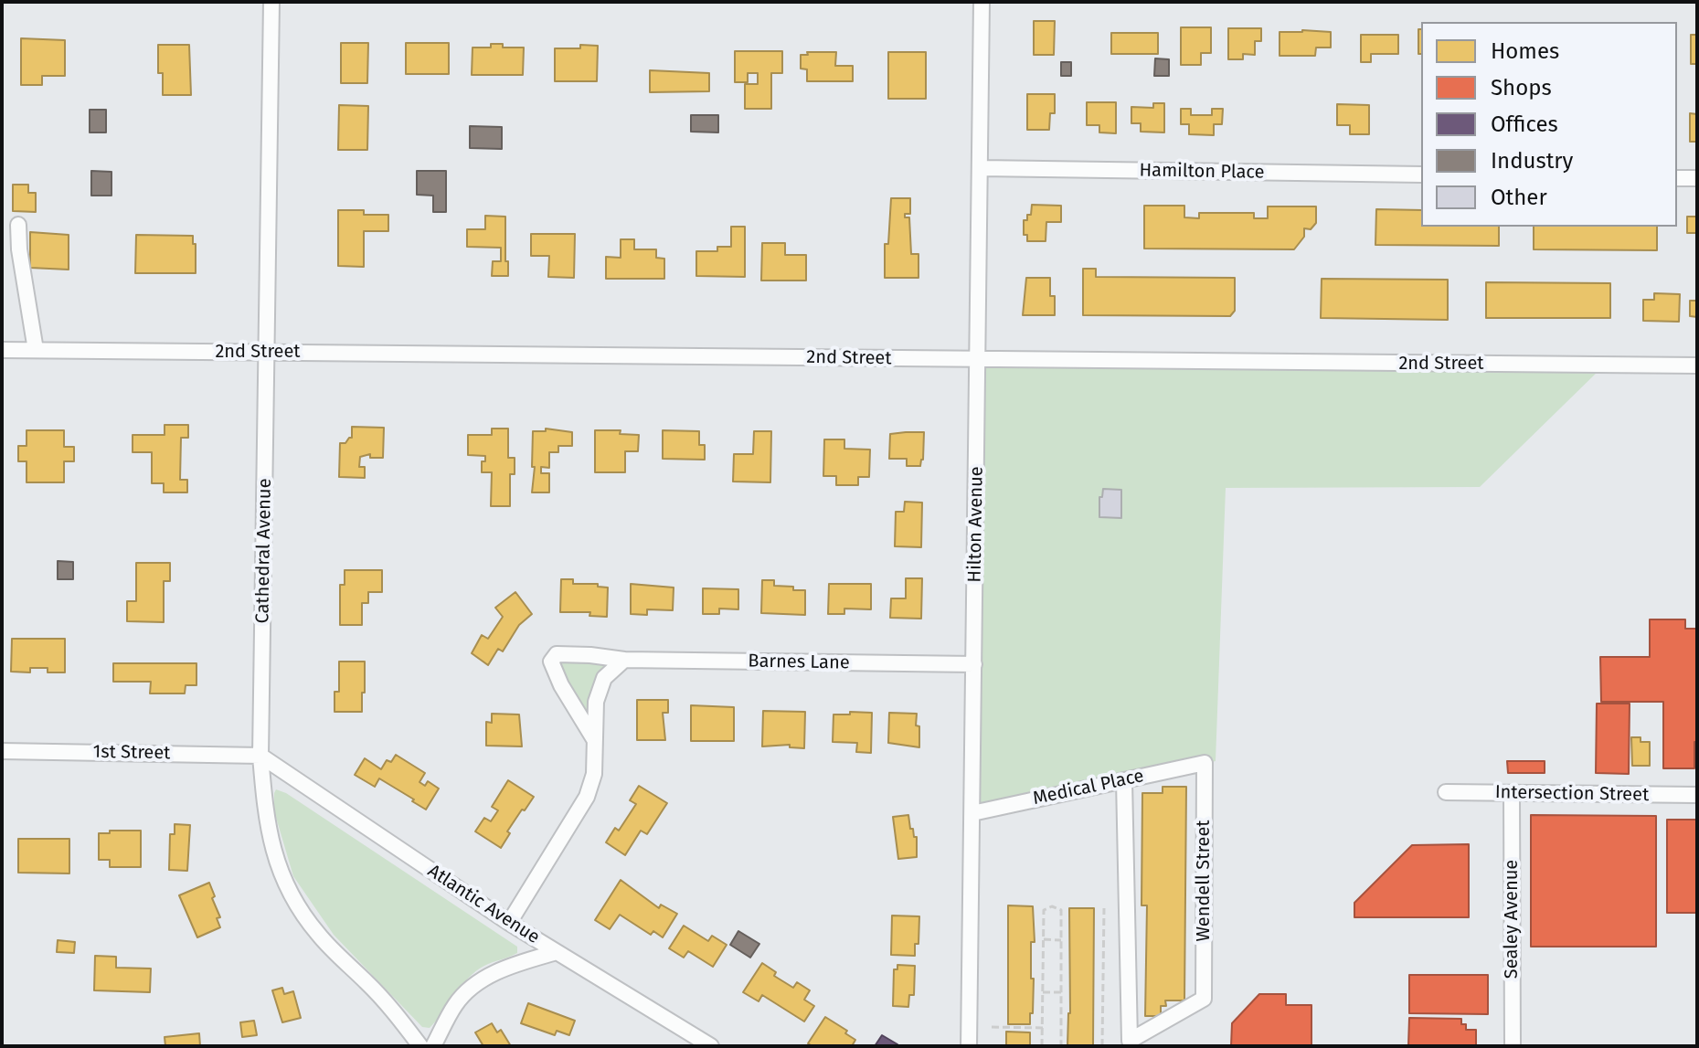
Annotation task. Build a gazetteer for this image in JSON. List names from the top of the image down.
{
  "streets": {
    "street": [
      "Hamilton Place",
      "2nd Street",
      "Hilton Avenue",
      "Cathedral Avenue",
      "Barnes Lane",
      "1st Street",
      "Medical Place",
      "Intersection Street",
      "Wendell Street",
      "Atlantic Avenue",
      "Sealey Avenue"
    ]
  },
  "crossings": [
    ["Hamilton Place", "Hilton Avenue"],
    ["2nd Street", "Hilton Avenue"],
    ["2nd Street", "Cathedral Avenue"],
    ["Hilton Avenue", "Barnes Lane"],
    ["Hilton Avenue", "Medical Place"],
    ["Cathedral Avenue", "1st Street"],
    ["Cathedral Avenue", "Atlantic Avenue"],
    ["1st Street", "Atlantic Avenue"],
    ["Medical Place", "Wendell Street"],
    ["Intersection Street", "Sealey Avenue"]
  ],
  "legend": [
    "Homes",
    "Shops",
    "Offices",
    "Industry",
    "Other"
  ]
}
